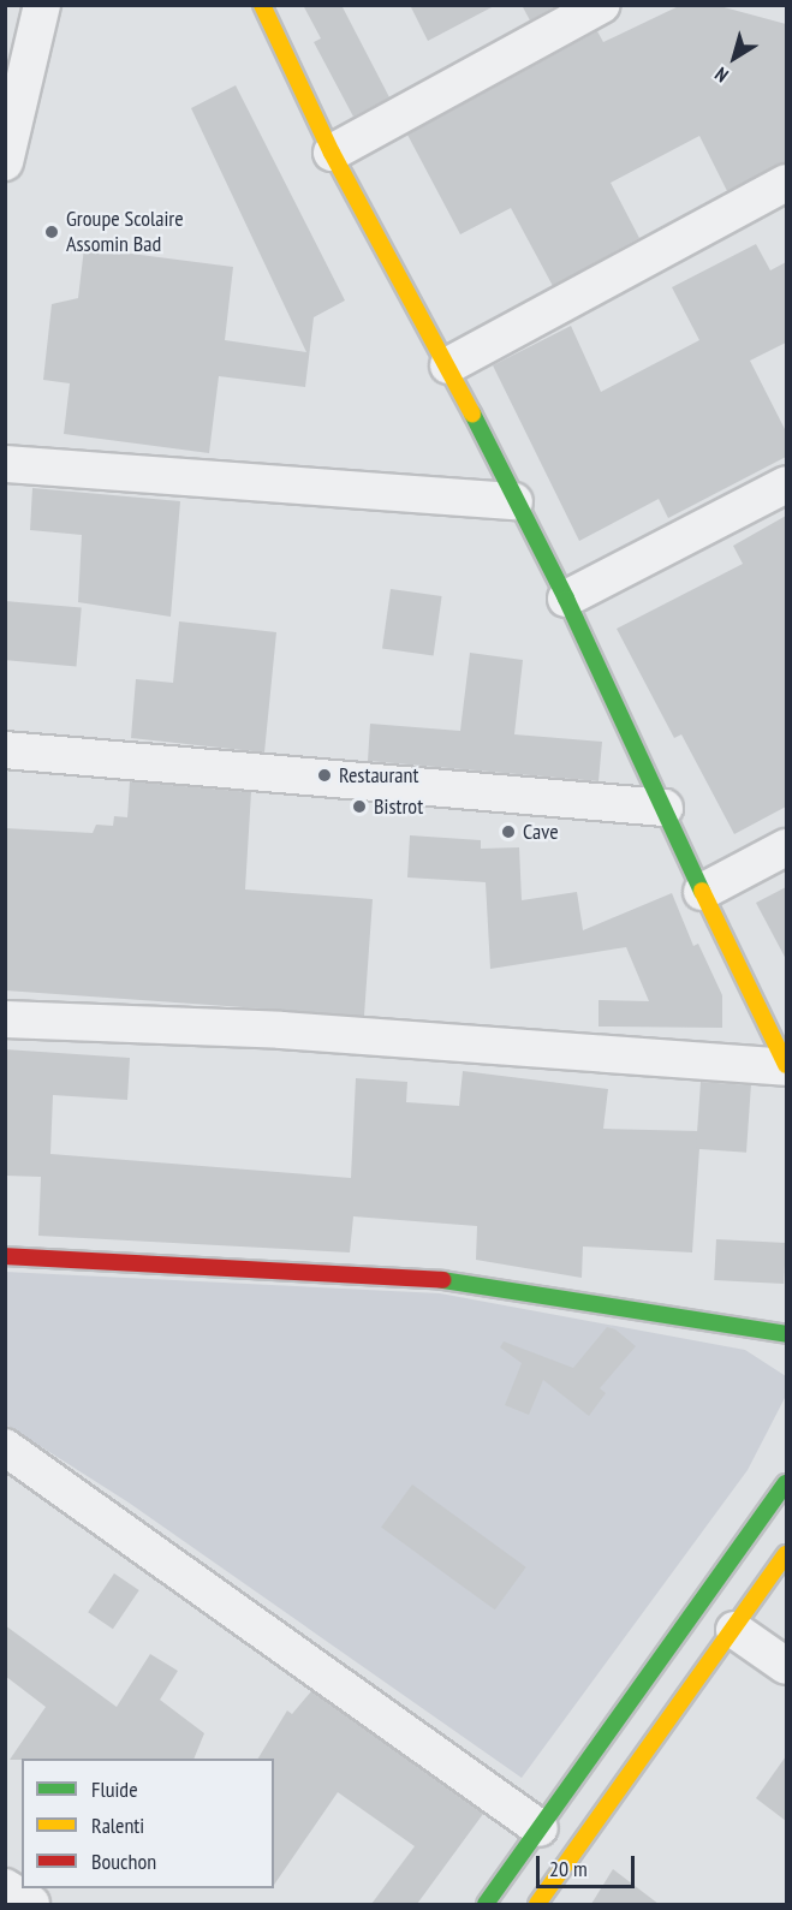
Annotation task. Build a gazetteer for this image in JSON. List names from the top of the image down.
{
  "places": [
    "Groupe Scolaire Assomin Bad",
    "Restaurant",
    "Bistrot",
    "Cave"
  ],
  "legend": ["Fluide", "Ralenti", "Bouchon"],
  "scale_bar": "20 m",
  "north": "bottom left"
}
